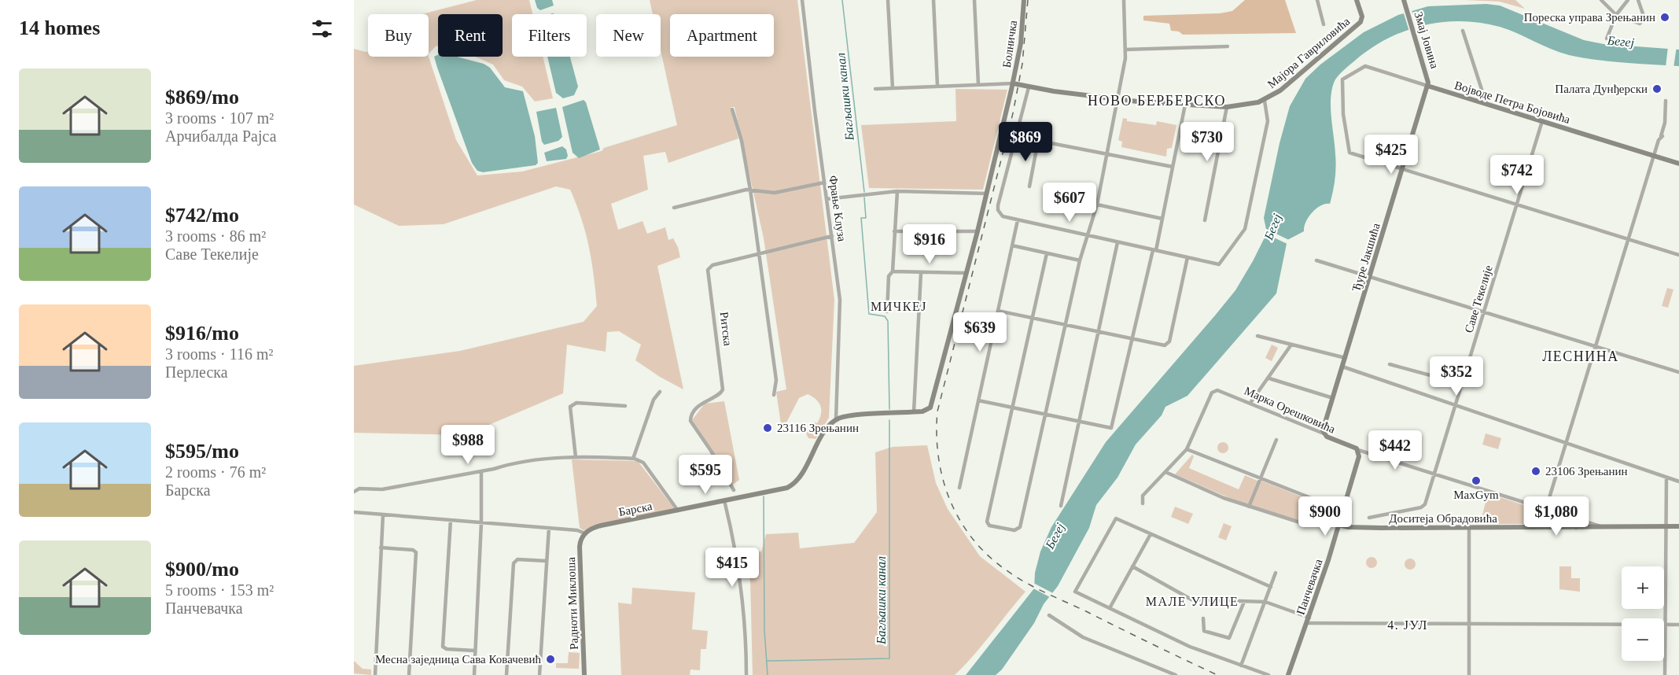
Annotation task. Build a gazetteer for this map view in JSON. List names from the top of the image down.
{
  "streets": {
    "street": [
      "Змај Јовина",
      "Болничка",
      "Мајора Гавриловића",
      "Војводе Петра Бојовића",
      "Фрање Клуза",
      "Ђуре Јакшића",
      "Саве Текелије",
      "Ритска",
      "Марка Орешковића",
      "Барска",
      "Доситеја Обрадовића",
      "Панчевачка",
      "Радноти Миклоша"
    ]
  },
  "crossings": [
    ["Змај Јовина", "Војводе Петра Бојовића"],
    ["Змај Јовина", "Ђуре Јакшића"],
    ["Болничка", "Мајора Гавриловића"],
    ["Војводе Петра Бојовића", "Ђуре Јакшића"],
    ["Војводе Петра Бојовића", "Саве Текелије"],
    ["Фрање Клуза", "Ритска"],
    ["Фрање Клуза", "Барска"],
    ["Ђуре Јакшића", "Марка Орешковића"],
    ["Саве Текелије", "Марка Орешковића"],
    ["Марка Орешковића", "Доситеја Обрадовића"],
    ["Марка Орешковића", "Панчевачка"],
    ["Барска", "Радноти Миклоша"],
    ["Доситеја Обрадовића", "Панчевачка"]
  ],
  "districts": [
    "НОВО БЕРБЕРСКО",
    "МИЧКЕЈ",
    "ЛЕСНИНА",
    "МАЛЕ УЛИЦЕ",
    "4. ЈУЛ"
  ],
  "water": ["Бегеј", "Багљашки канал"],
  "places": [
    "Пореска управа Зрењанин",
    "Палата Дунђерски",
    "23116 Зрењанин",
    "23106 Зрењанин",
    "MaxGym",
    "Месна заједница Сава Ковачевић"
  ],
  "page": {
    "heading": "14 homes",
    "chip": [
      "Buy",
      "Rent",
      "Filters",
      "New",
      "Apartment"
    ],
    "list": [
      {
        "name": "$869/mo",
        "note": "3 rooms · 107 m² · Арчибалда Рајса"
      },
      {
        "name": "$742/mo",
        "note": "3 rooms · 86 m² · Саве Текелије"
      },
      {
        "name": "$916/mo",
        "note": "3 rooms · 116 m² · Перлеска"
      },
      {
        "name": "$595/mo",
        "note": "2 rooms · 76 m² · Барска"
      },
      {
        "name": "$900/mo",
        "note": "5 rooms · 153 m² · Панчевачка"
      }
    ],
    "price": [
      "$869",
      "$730",
      "$425",
      "$742",
      "$607",
      "$916",
      "$639",
      "$352",
      "$988",
      "$442",
      "$595",
      "$900",
      "$1,080",
      "$415"
    ],
    "map_buttons": ["+", "−"]
  }
}
